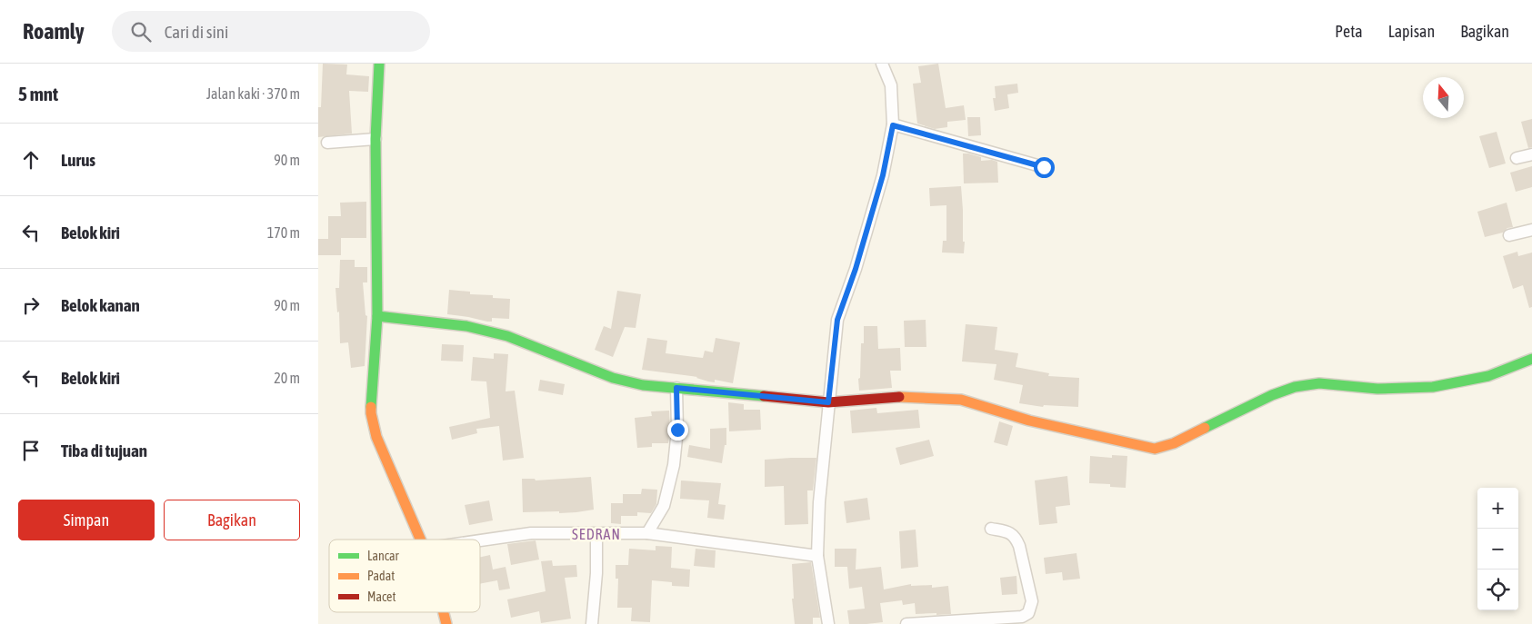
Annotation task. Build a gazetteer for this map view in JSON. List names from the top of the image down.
{
  "districts": ["SEDRAN"],
  "legend": ["Lancar", "Padat", "Macet"],
  "north": "top",
  "page": {
    "header": "Roamly",
    "search": "Cari di sini",
    "nav": ["Peta", "Lapisan", "Bagikan"],
    "heading": ["5 mnt", "Jalan kaki · 370 m"],
    "list": [
      ["Lurus", "90 m"],
      ["Belok kiri", "170 m"],
      ["Belok kanan", "90 m"],
      ["Belok kiri", "20 m"],
      "Tiba di tujuan"
    ],
    "buttons": ["Simpan", "Bagikan"],
    "map_buttons": ["+", "−"]
  }
}
